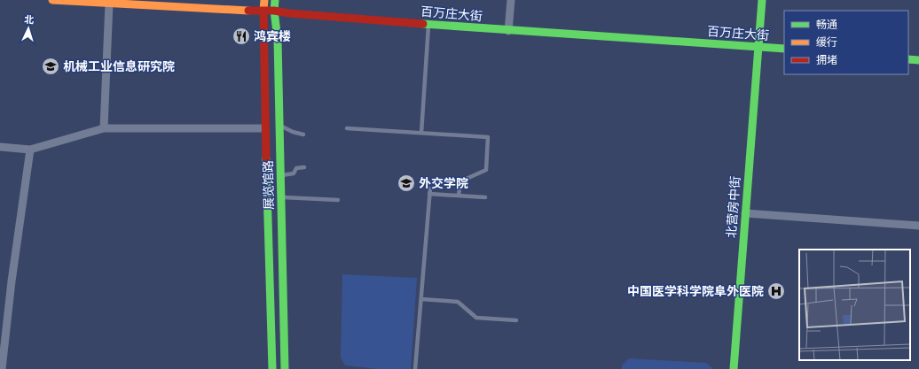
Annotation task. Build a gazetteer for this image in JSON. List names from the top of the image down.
{
  "streets": {
    "main road": ["百万庄大街", "展览馆路", "北营房中街"]
  },
  "crossings": [
    ["百万庄大街", "展览馆路"],
    ["百万庄大街", "北营房中街"]
  ],
  "places": {
    "restaurant": ["鸿宾楼"],
    "school or university": ["机械工业信息研究院", "外交学院"],
    "hospital": ["中国医学科学院阜外医院"]
  },
  "legend": ["畅通", "缓行", "拥堵"],
  "north": "top"
}
